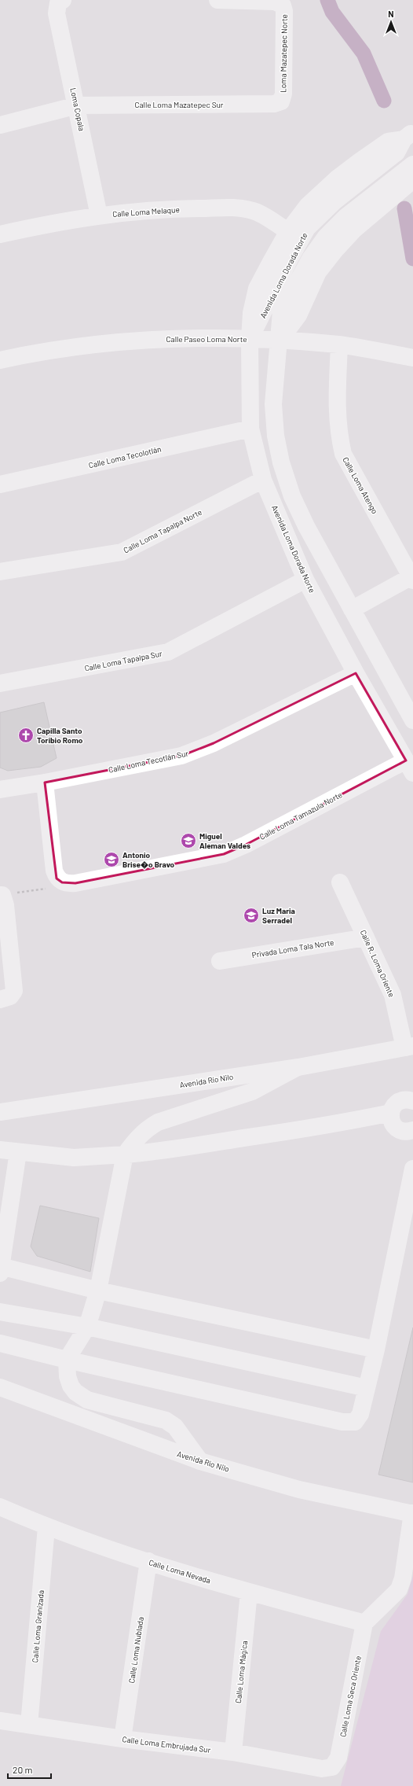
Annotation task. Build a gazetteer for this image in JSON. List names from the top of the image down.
{
  "streets": {
    "street": [
      "Loma Mazatepec Norte",
      "Calle Loma Mazatepec Sur",
      "Loma Copala",
      "Calle Loma Melaque",
      "Avenida Loma Dorada Norte",
      "Calle Paseo Loma Norte",
      "Calle Loma Tecolotlán",
      "Calle Loma Atengo",
      "Calle Loma Tapalpa Norte",
      "Calle Loma Tapalpa Sur",
      "Calle Loma Tecotlán Sur",
      "Calle Loma Tamazula Norte",
      "Privada Loma Tala Norte",
      "Calle R. Loma Oriente",
      "Avenida Río Nilo",
      "Calle Loma Nevada",
      "Calle Loma Granizada",
      "Calle Loma Nublada",
      "Calle Loma Mágica",
      "Calle Loma Seca Oriente",
      "Calle Loma Embrujada Sur"
    ]
  },
  "crossings": [
    ["Loma Mazatepec Norte", "Calle Loma Mazatepec Sur"],
    ["Calle Loma Mazatepec Sur", "Loma Copala"],
    ["Loma Copala", "Calle Loma Melaque"],
    ["Calle Loma Melaque", "Avenida Loma Dorada Norte"],
    ["Avenida Loma Dorada Norte", "Calle Paseo Loma Norte"],
    ["Avenida Loma Dorada Norte", "Calle Loma Tecolotlán"],
    ["Avenida Loma Dorada Norte", "Calle Loma Tapalpa Norte"],
    ["Avenida Loma Dorada Norte", "Calle Loma Tapalpa Sur"],
    ["Avenida Loma Dorada Norte", "Calle Loma Tecotlán Sur"],
    ["Avenida Loma Dorada Norte", "Calle Loma Tamazula Norte"],
    ["Calle Paseo Loma Norte", "Calle Loma Atengo"],
    ["Privada Loma Tala Norte", "Calle R. Loma Oriente"],
    ["Calle R. Loma Oriente", "Avenida Río Nilo"],
    ["Calle Loma Nevada", "Calle Loma Granizada"],
    ["Calle Loma Nevada", "Calle Loma Nublada"],
    ["Calle Loma Nevada", "Calle Loma Mágica"],
    ["Calle Loma Nevada", "Calle Loma Seca Oriente"],
    ["Calle Loma Granizada", "Calle Loma Embrujada Sur"],
    ["Calle Loma Nublada", "Calle Loma Embrujada Sur"],
    ["Calle Loma Mágica", "Calle Loma Embrujada Sur"],
    ["Calle Loma Seca Oriente", "Calle Loma Embrujada Sur"]
  ],
  "places": {
    "church": ["Capilla Santo Toribio Romo"],
    "school or university": ["Miguel Aleman Valdes", "Antonio Brise�o Bravo", "Luz Maria Serradel"]
  },
  "scale_bar": "20 m",
  "north": "top"
}
